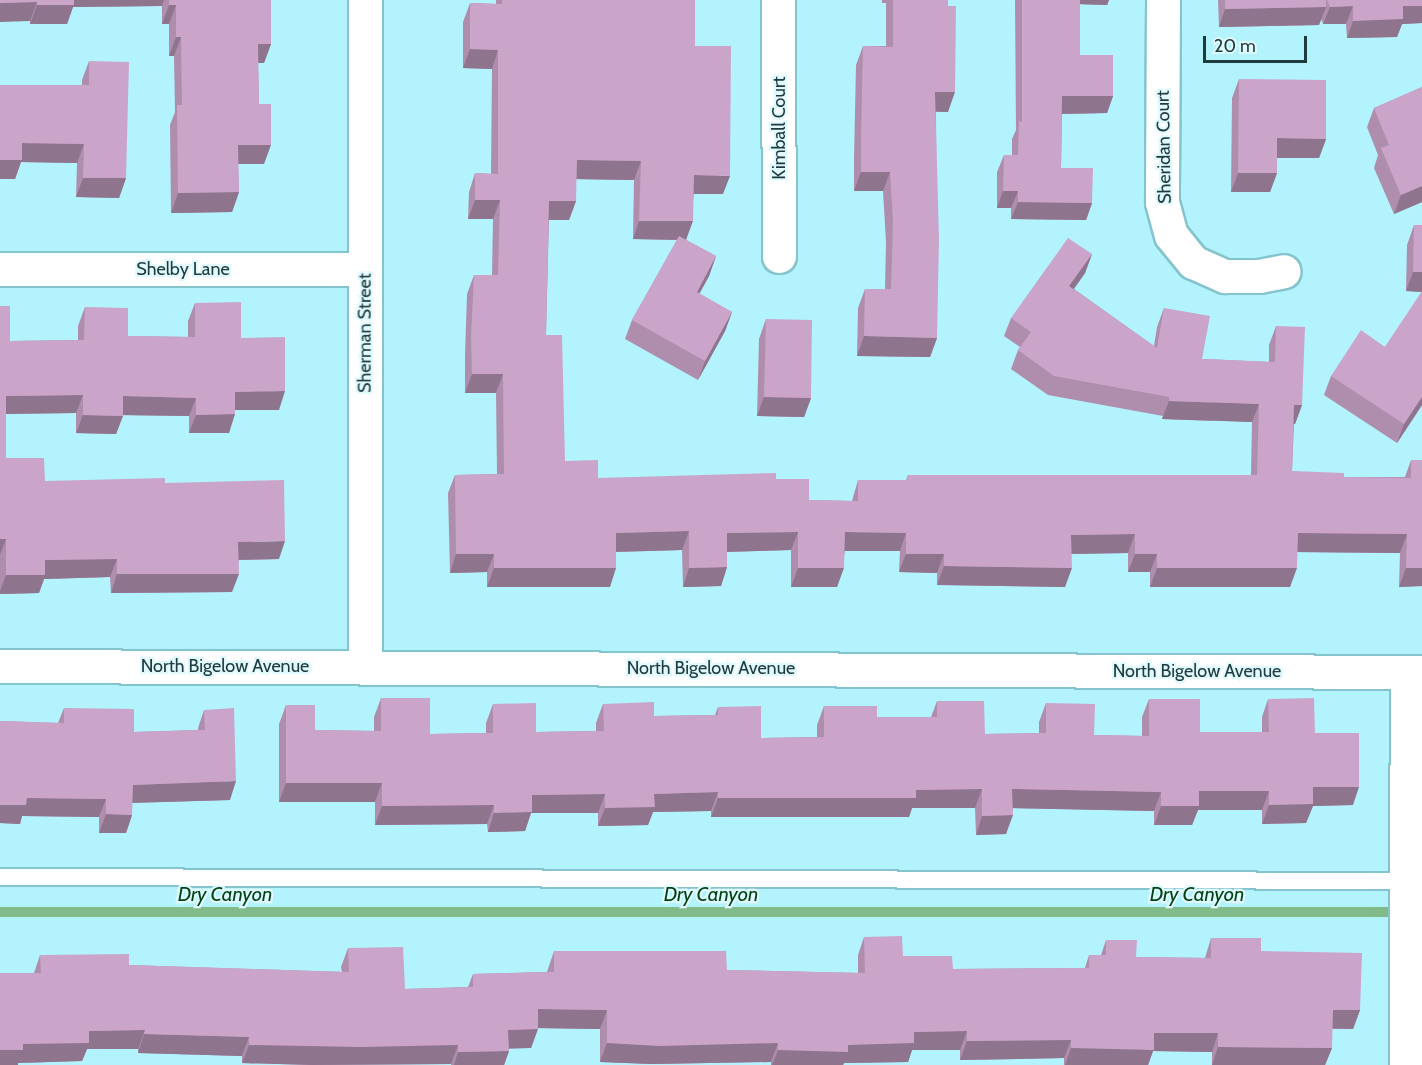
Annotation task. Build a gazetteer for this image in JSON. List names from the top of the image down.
{
  "streets": {
    "street": [
      "Kimball Court",
      "Sheridan Court",
      "Shelby Lane",
      "Sherman Street",
      "North Bigelow Avenue"
    ]
  },
  "crossings": [
    ["Shelby Lane", "Sherman Street"],
    ["Sherman Street", "North Bigelow Avenue"]
  ],
  "water": ["Dry Canyon"],
  "scale_bar": "20 m"
}
